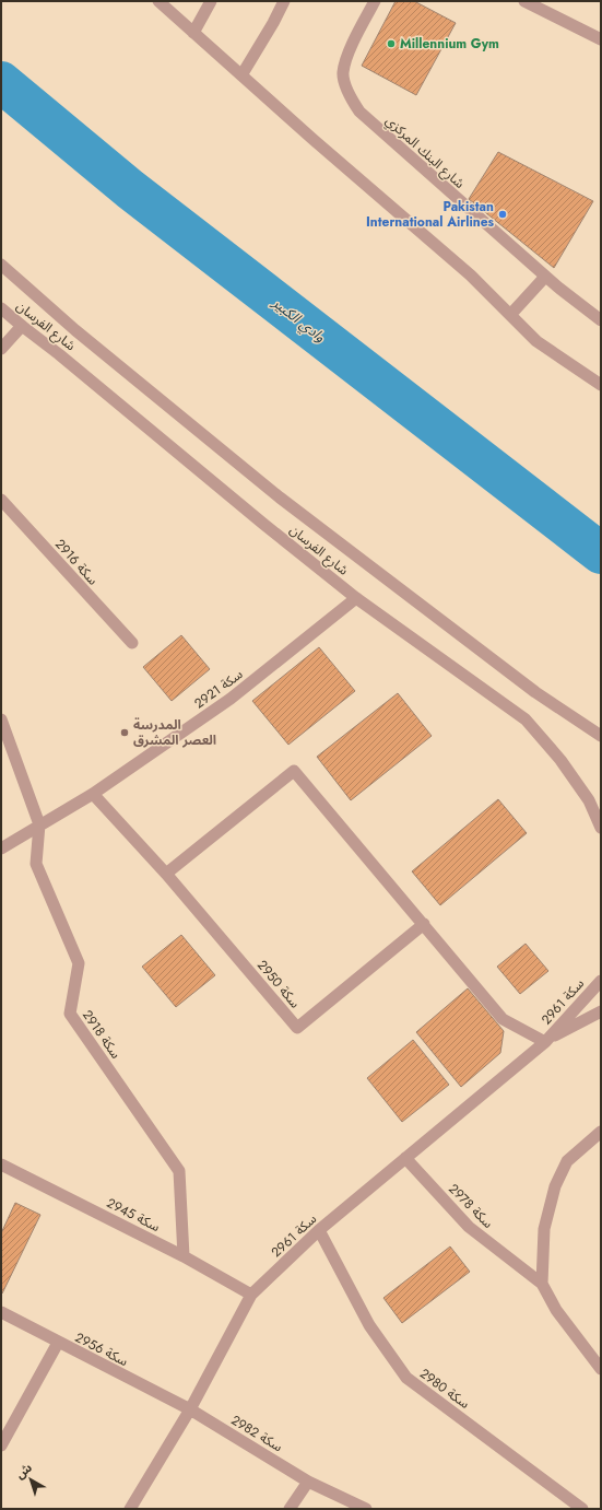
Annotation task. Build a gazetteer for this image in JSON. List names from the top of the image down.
{
  "streets": {
    "street": [
      "شارع البنك المركزي",
      "شارع الفرسان",
      "سكة 2916",
      "سكة 2921",
      "سكة 2950",
      "سكة 2961",
      "سكة 2918",
      "سكة 2978",
      "سكة 2945",
      "سكة 2956",
      "سكة 2980",
      "سكة 2982"
    ]
  },
  "crossings": [
    ["شارع الفرسان", "سكة 2921"],
    ["سكة 2921", "سكة 2950"],
    ["سكة 2921", "سكة 2918"],
    ["سكة 2961", "سكة 2978"],
    ["سكة 2961", "سكة 2945"],
    ["سكة 2961", "سكة 2956"],
    ["سكة 2961", "سكة 2980"],
    ["سكة 2961", "سكة 2982"],
    ["سكة 2918", "سكة 2945"],
    ["سكة 2956", "سكة 2982"]
  ],
  "water": ["وادي الكبير"],
  "places": ["Millennium Gym", "Pakistan International Airlines", "المدرسة العصر المشرق"],
  "north": "top left"
}
